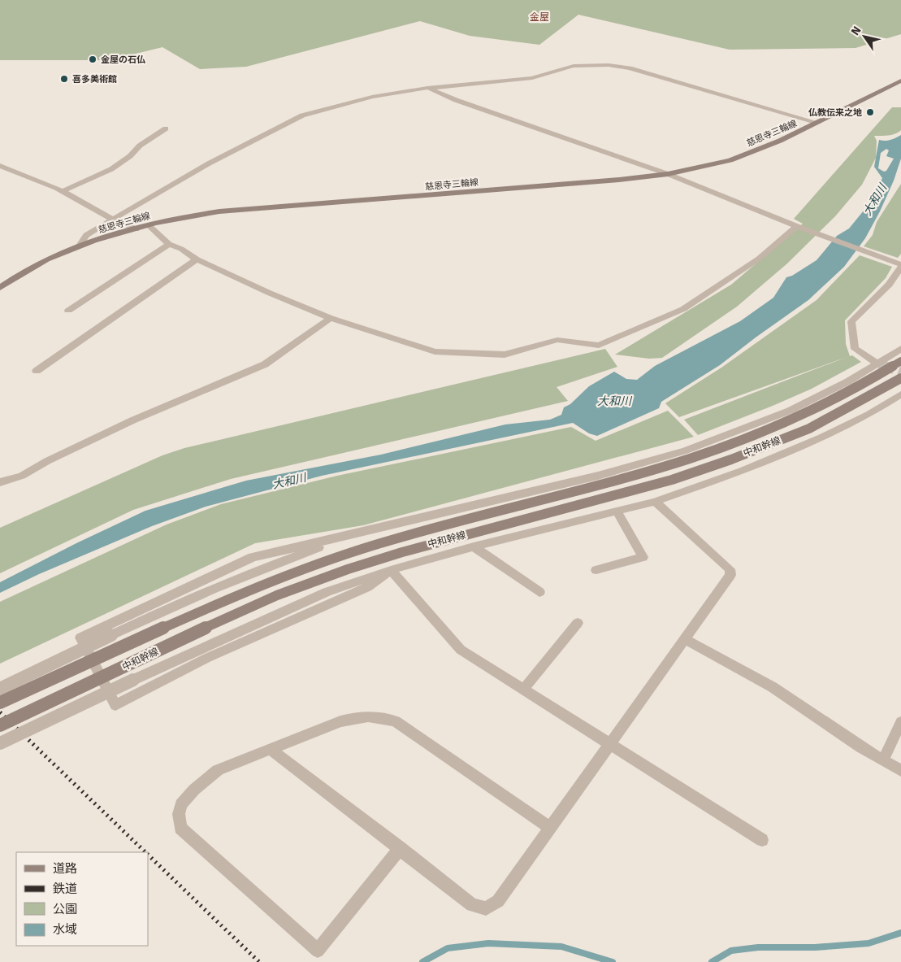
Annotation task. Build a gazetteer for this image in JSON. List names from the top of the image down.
{
  "streets": {
    "main road": ["慈恩寺三輪線", "中和幹線"]
  },
  "districts": ["金屋"],
  "water": ["大和川"],
  "places": ["金屋の石仏", "喜多美術館", "仏教伝来之地"],
  "legend": [
    "道路",
    "鉄道",
    "公園",
    "水域"
  ],
  "north": "top left"
}
